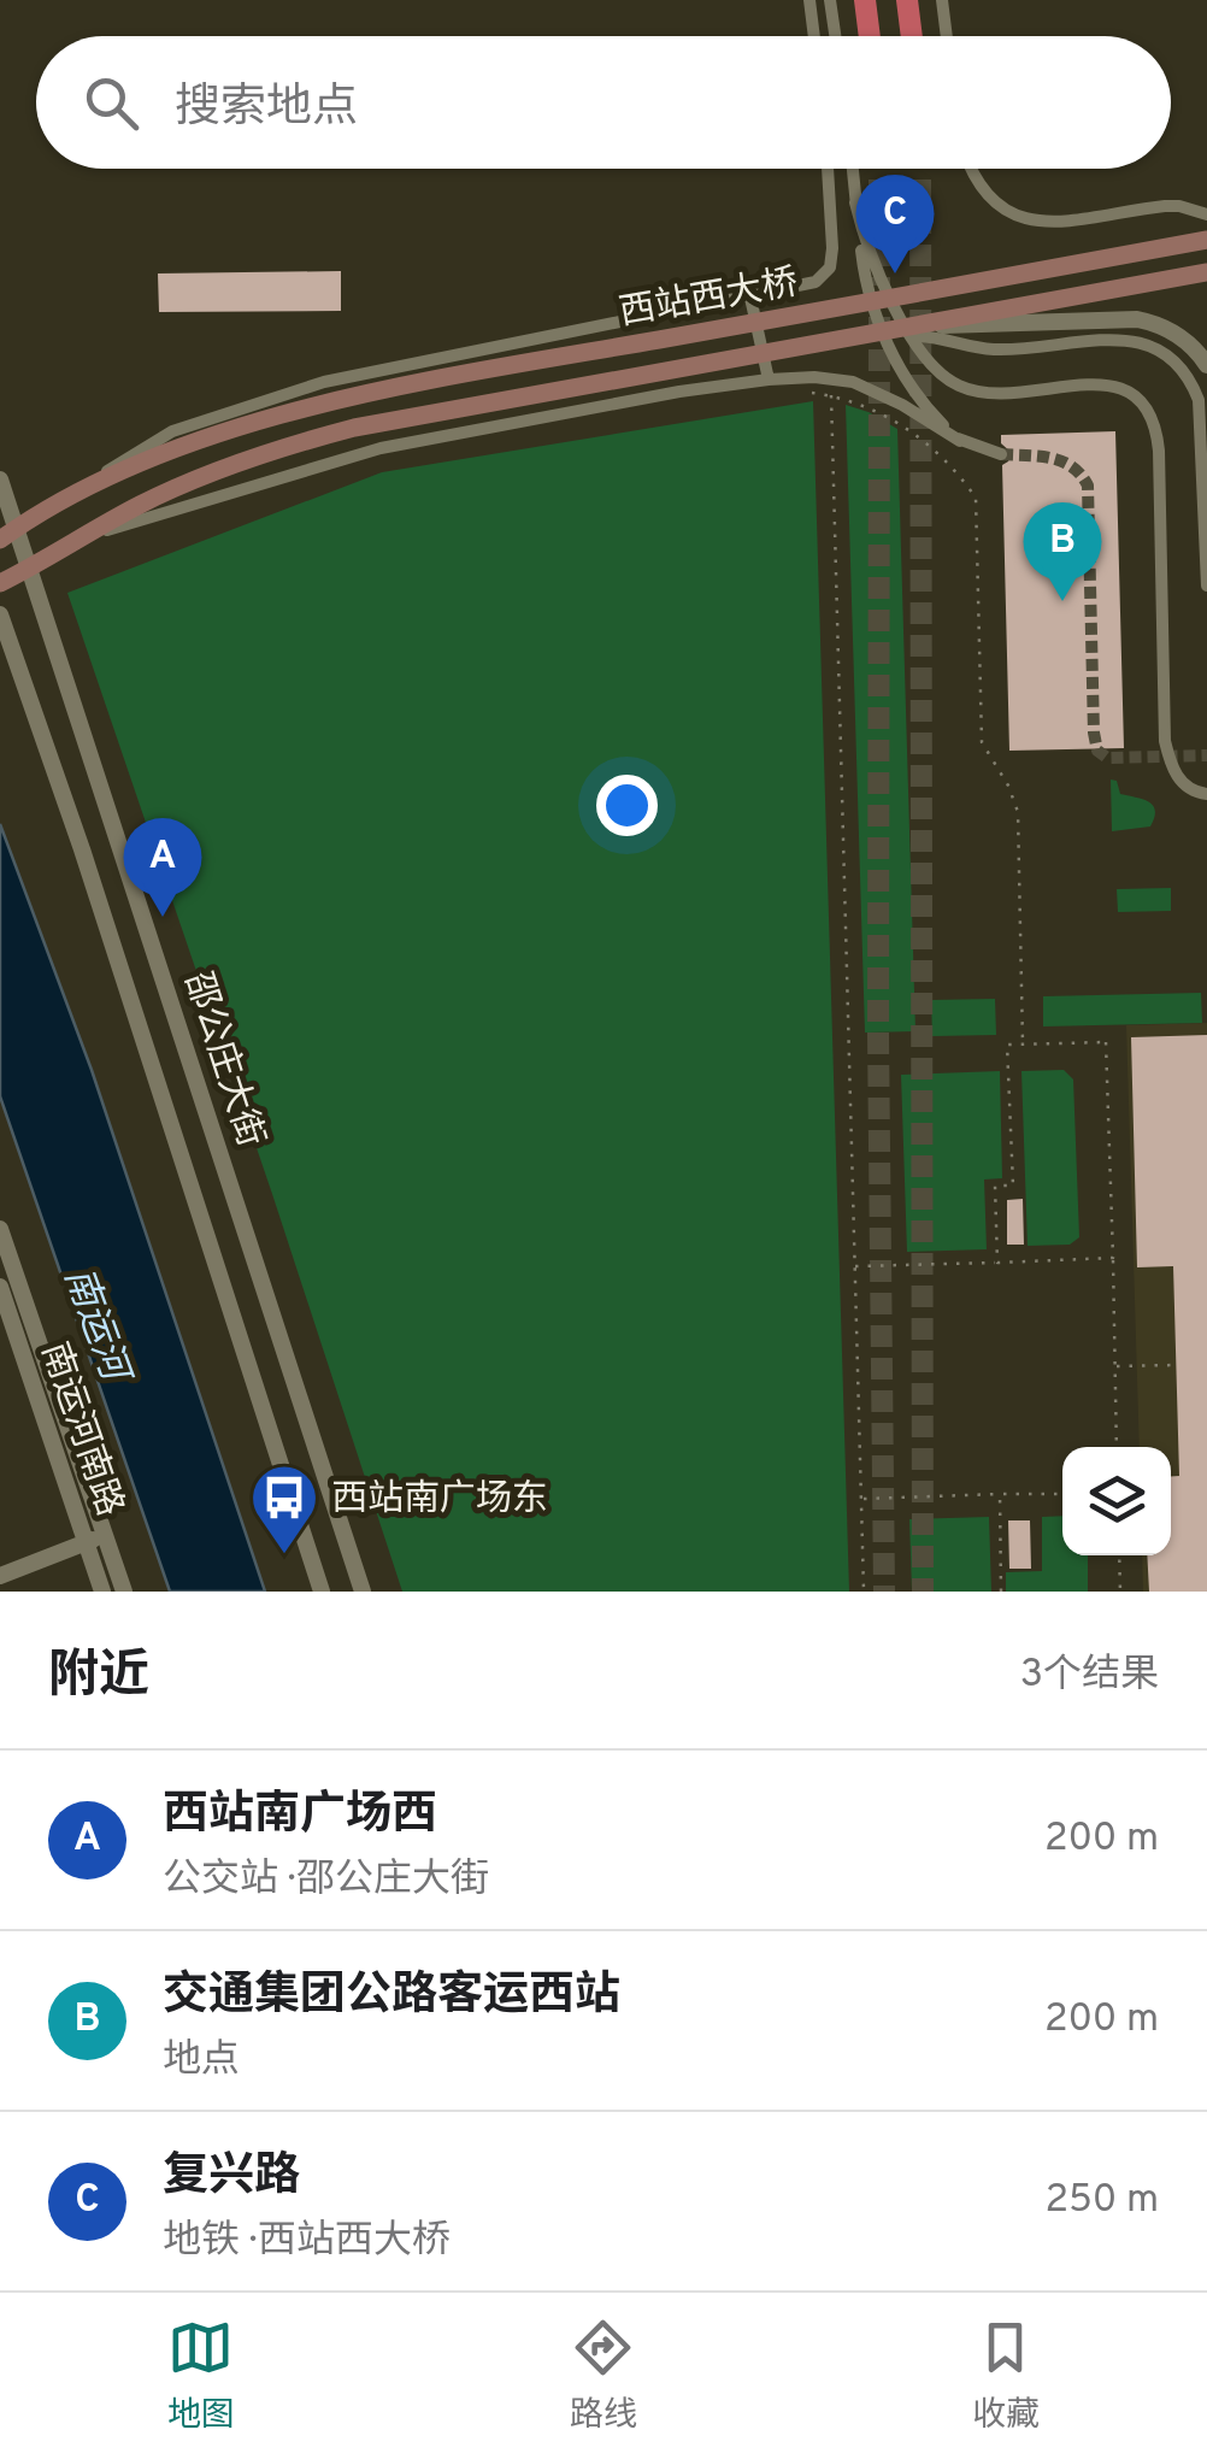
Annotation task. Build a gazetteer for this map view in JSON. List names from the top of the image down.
{
  "streets": {
    "main road": ["西站西大桥"],
    "street": ["邵公庄大街", "南运河南路"]
  },
  "crossings": [
    ["西站西大桥", "邵公庄大街"]
  ],
  "water": ["南运河"],
  "places": {
    "bus stop": ["西站南广场东"]
  },
  "page": {
    "search": "搜索地点",
    "pins": ["C", "B", "A"],
    "heading": ["附近", "3个结果"],
    "list": [
      {
        "mark": "A",
        "name": "西站南广场西",
        "note": "公交站 · 邵公庄大街",
        "value": "200 m"
      },
      {
        "mark": "B",
        "name": "交通集团公路客运西站",
        "note": "地点",
        "value": "200 m"
      },
      {
        "mark": "C",
        "name": "复兴路",
        "note": "地铁 · 西站西大桥",
        "value": "250 m"
      }
    ],
    "nav": ["地图", "路线", "收藏"]
  }
}
